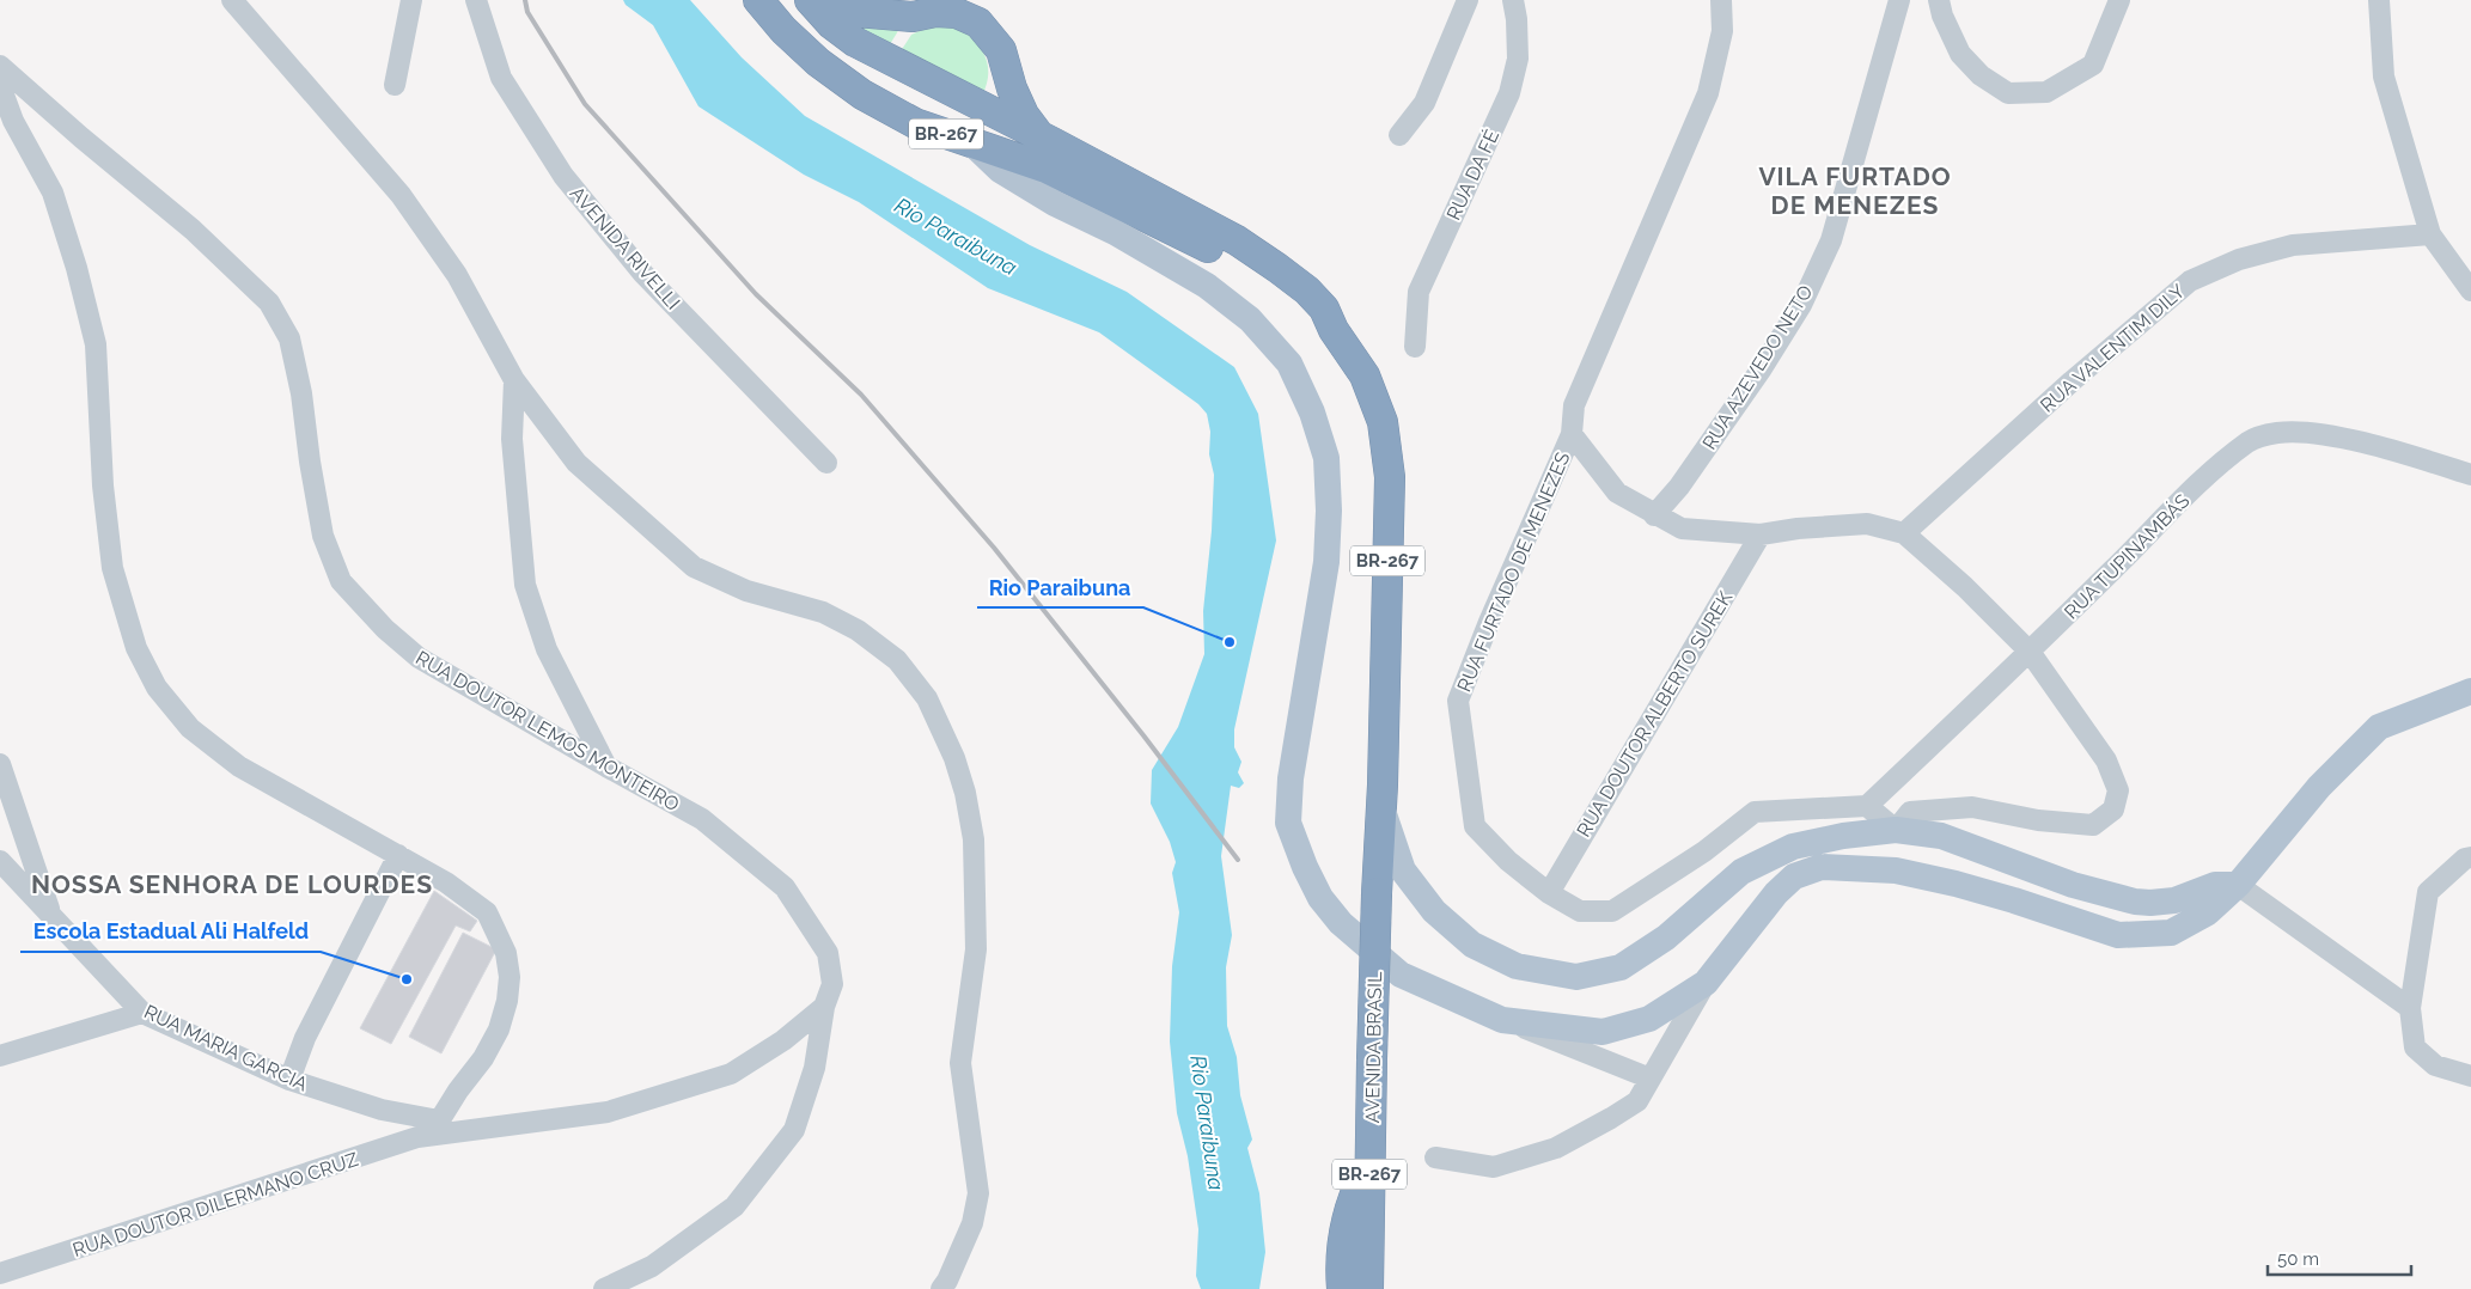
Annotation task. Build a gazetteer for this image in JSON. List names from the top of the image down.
{
  "streets": {
    "highway": ["BR-267", "AVENIDA BRASIL"],
    "street": [
      "RUA DA FÉ",
      "AVENIDA RIVELLI",
      "RUA VALENTIM DILY",
      "RUA AZEVEDO NETO",
      "RUA TUPINAMBÁS",
      "RUA FURTADO DE MENEZES",
      "RUA DOUTOR ALBERTO SUREK",
      "RUA DOUTOR LEMOS MONTEIRO",
      "RUA MARIA GARCIA",
      "RUA DOUTOR DILERMANO CRUZ"
    ]
  },
  "crossings": [
    ["BR-267", "AVENIDA BRASIL"],
    ["RUA TUPINAMBÁS", "RUA FURTADO DE MENEZES"],
    ["RUA FURTADO DE MENEZES", "RUA DOUTOR ALBERTO SUREK"],
    ["RUA DOUTOR LEMOS MONTEIRO", "RUA MARIA GARCIA"],
    ["RUA MARIA GARCIA", "RUA DOUTOR DILERMANO CRUZ"]
  ],
  "districts": ["VILA FURTADO DE MENEZES", "NOSSA SENHORA DE LOURDES"],
  "water": ["Rio Paraibuna"],
  "places": ["Rio Paraibuna", "Escola Estadual Ali Halfeld"],
  "scale_bar": "50 m"
}
